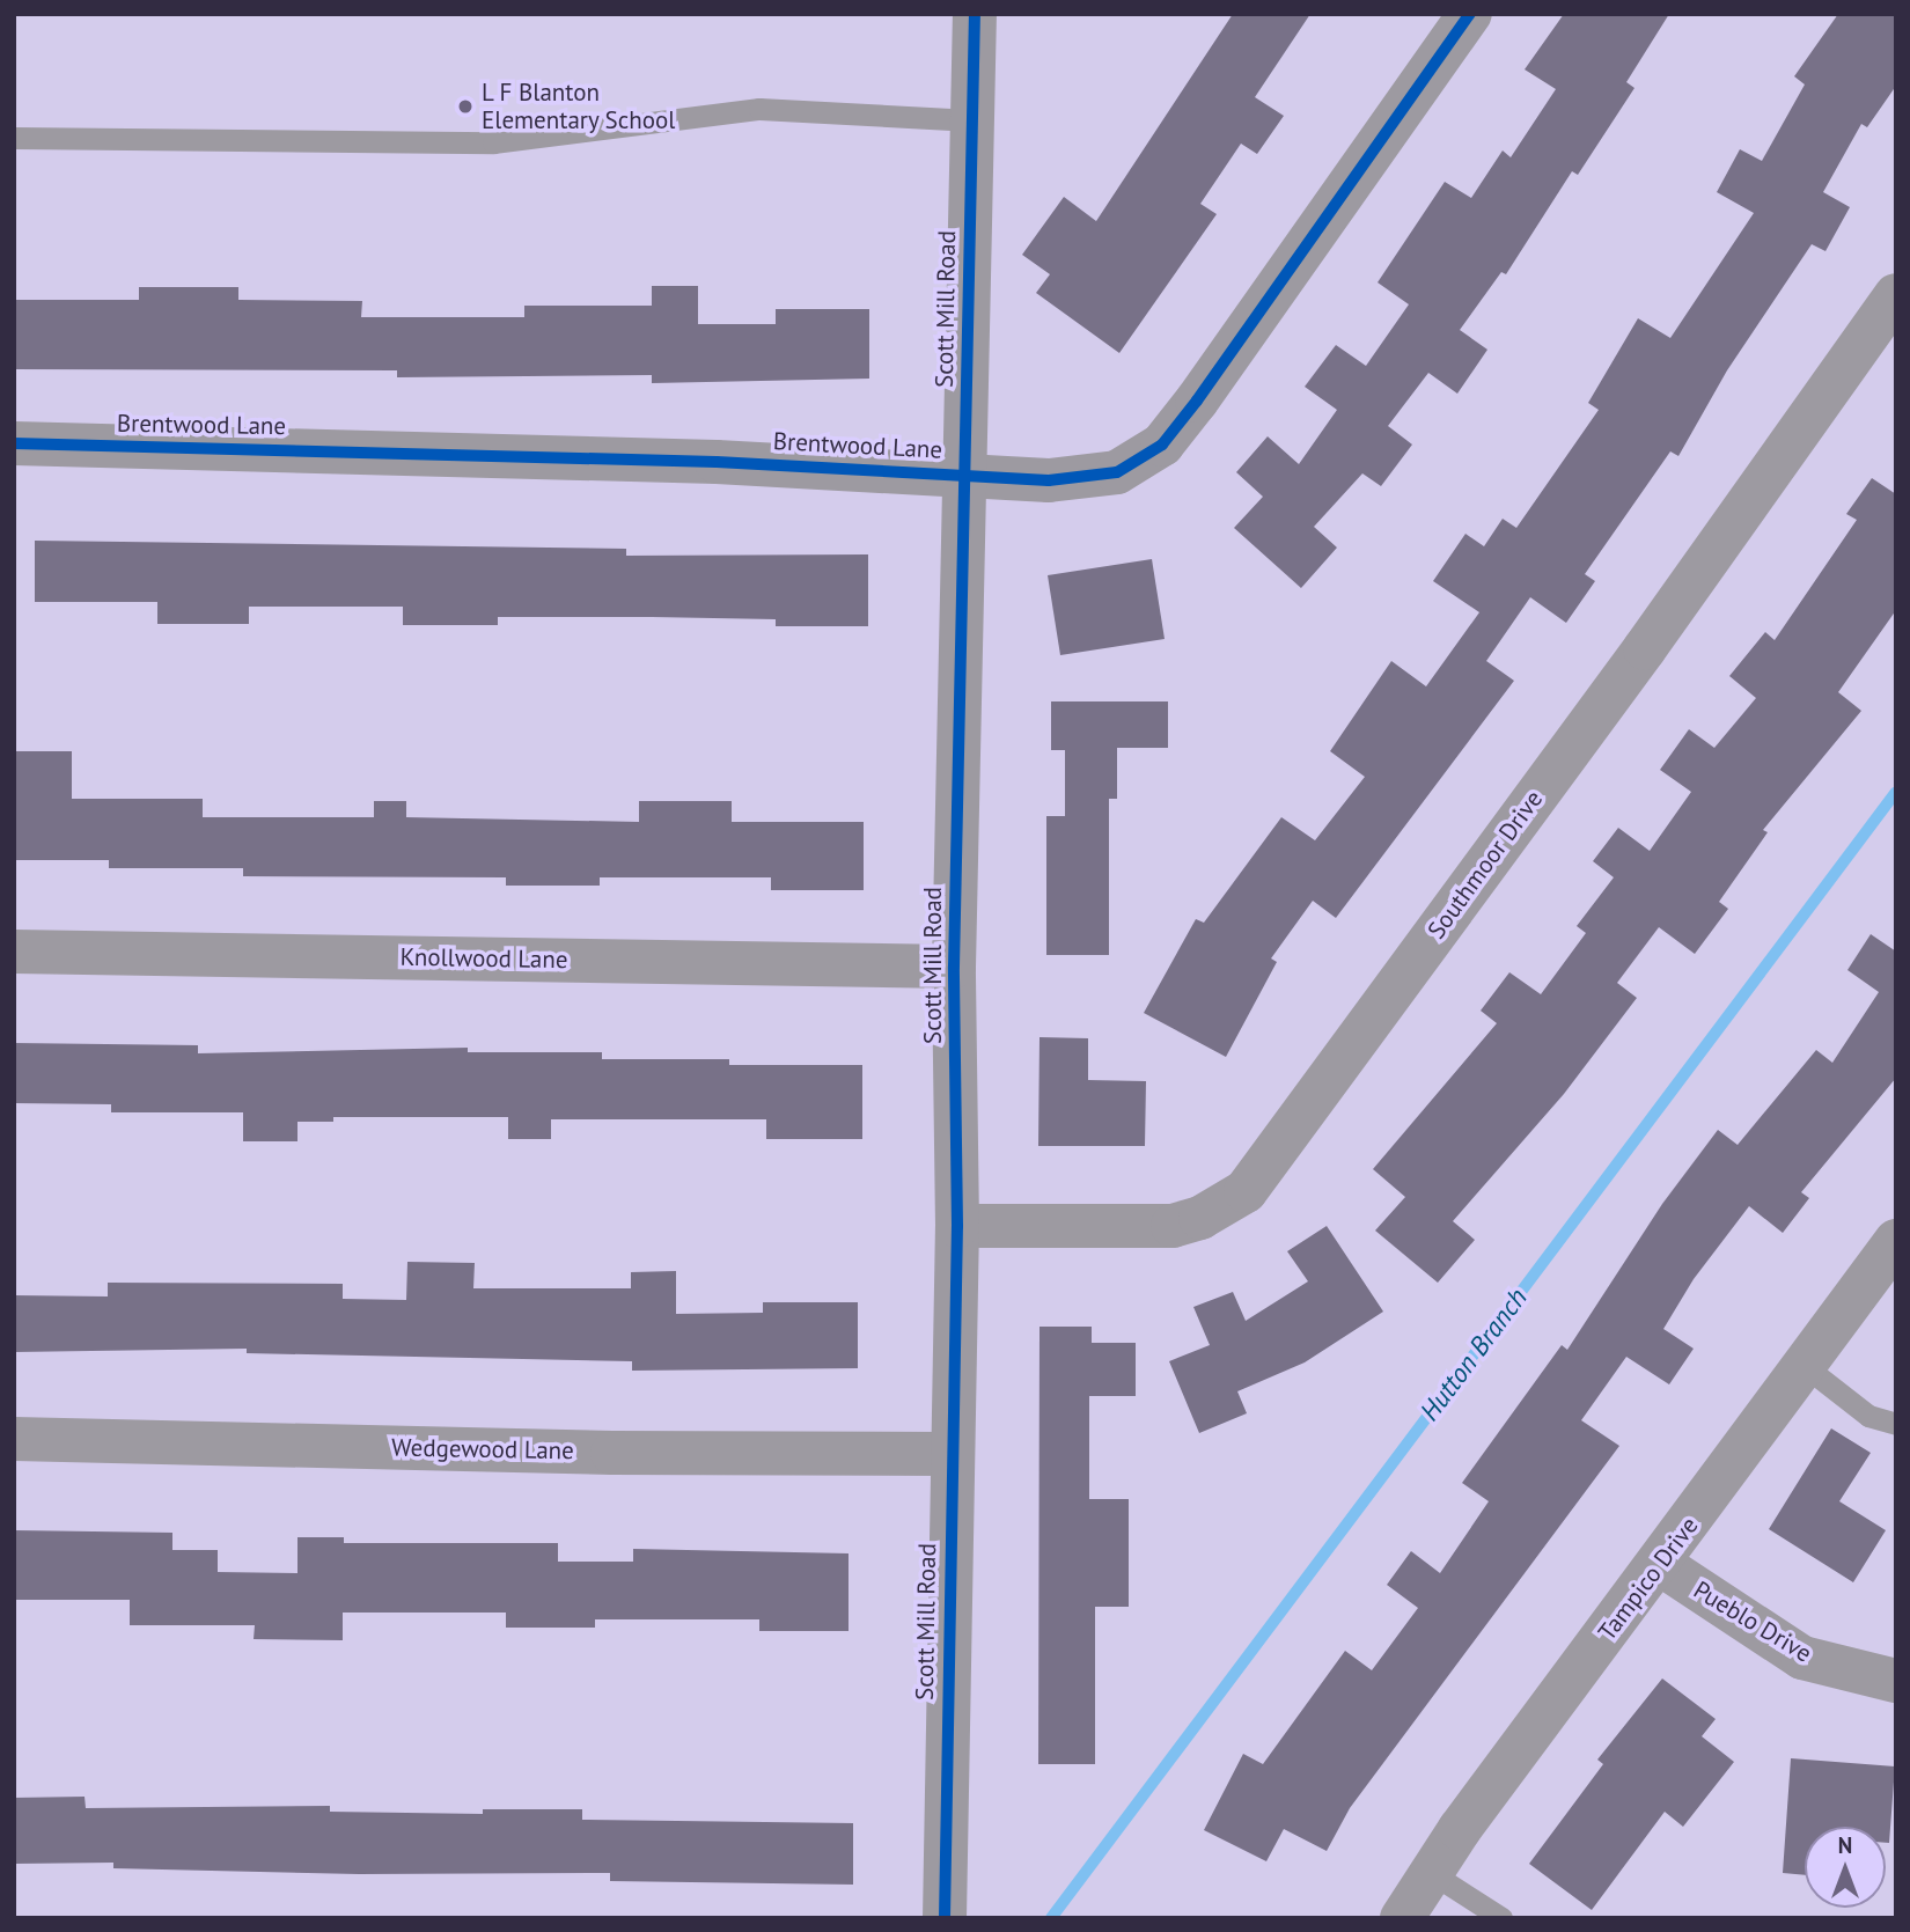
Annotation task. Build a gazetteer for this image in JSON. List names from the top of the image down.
{
  "streets": {
    "street": [
      "Scott Mill Road",
      "Brentwood Lane",
      "Southmoor Drive",
      "Knollwood Lane",
      "Wedgewood Lane",
      "Tampico Drive",
      "Pueblo Drive"
    ]
  },
  "crossings": [
    ["Scott Mill Road", "Brentwood Lane"],
    ["Scott Mill Road", "Southmoor Drive"],
    ["Scott Mill Road", "Knollwood Lane"],
    ["Scott Mill Road", "Wedgewood Lane"],
    ["Tampico Drive", "Pueblo Drive"]
  ],
  "water": ["Hutton Branch"],
  "places": ["L F Blanton Elementary School"],
  "north": "top"
}
